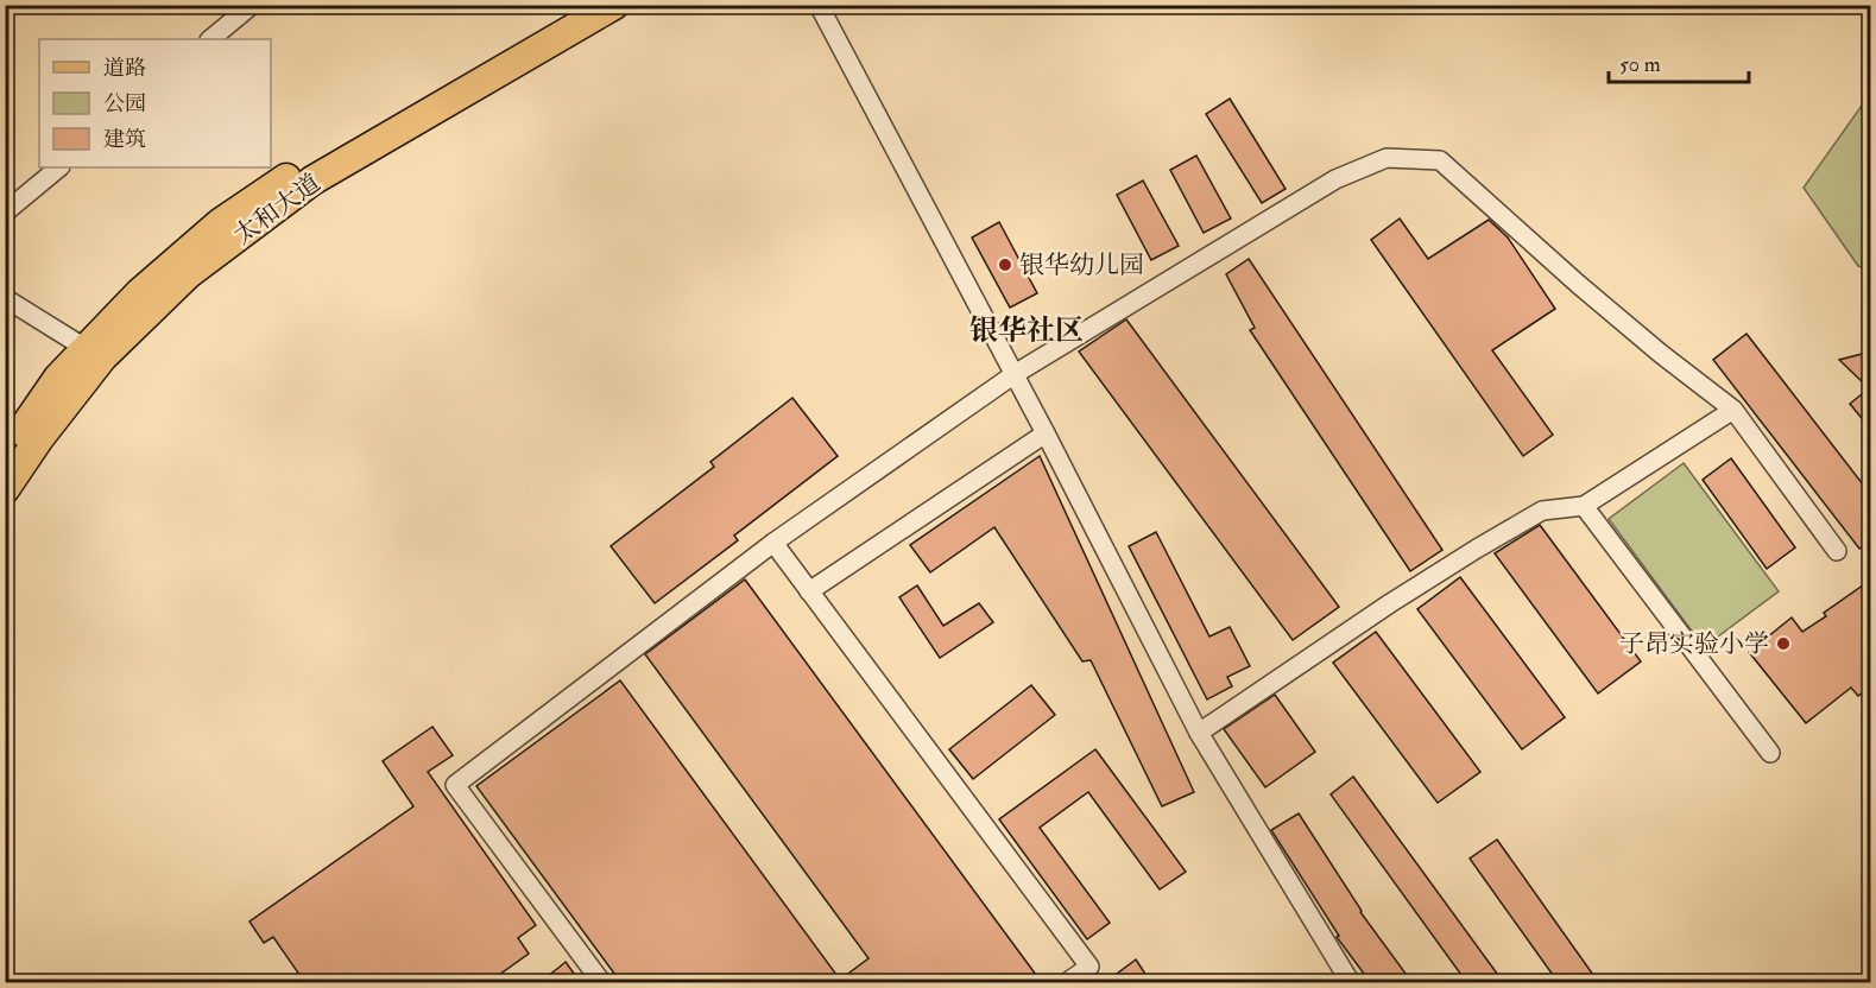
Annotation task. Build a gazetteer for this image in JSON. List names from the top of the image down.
{
  "streets": {
    "main road": ["太和大道"]
  },
  "districts": ["银华社区"],
  "places": ["银华幼儿园", "子昂实验小学"],
  "legend": ["道路", "公园", "建筑"],
  "scale_bar": "50 m"
}
